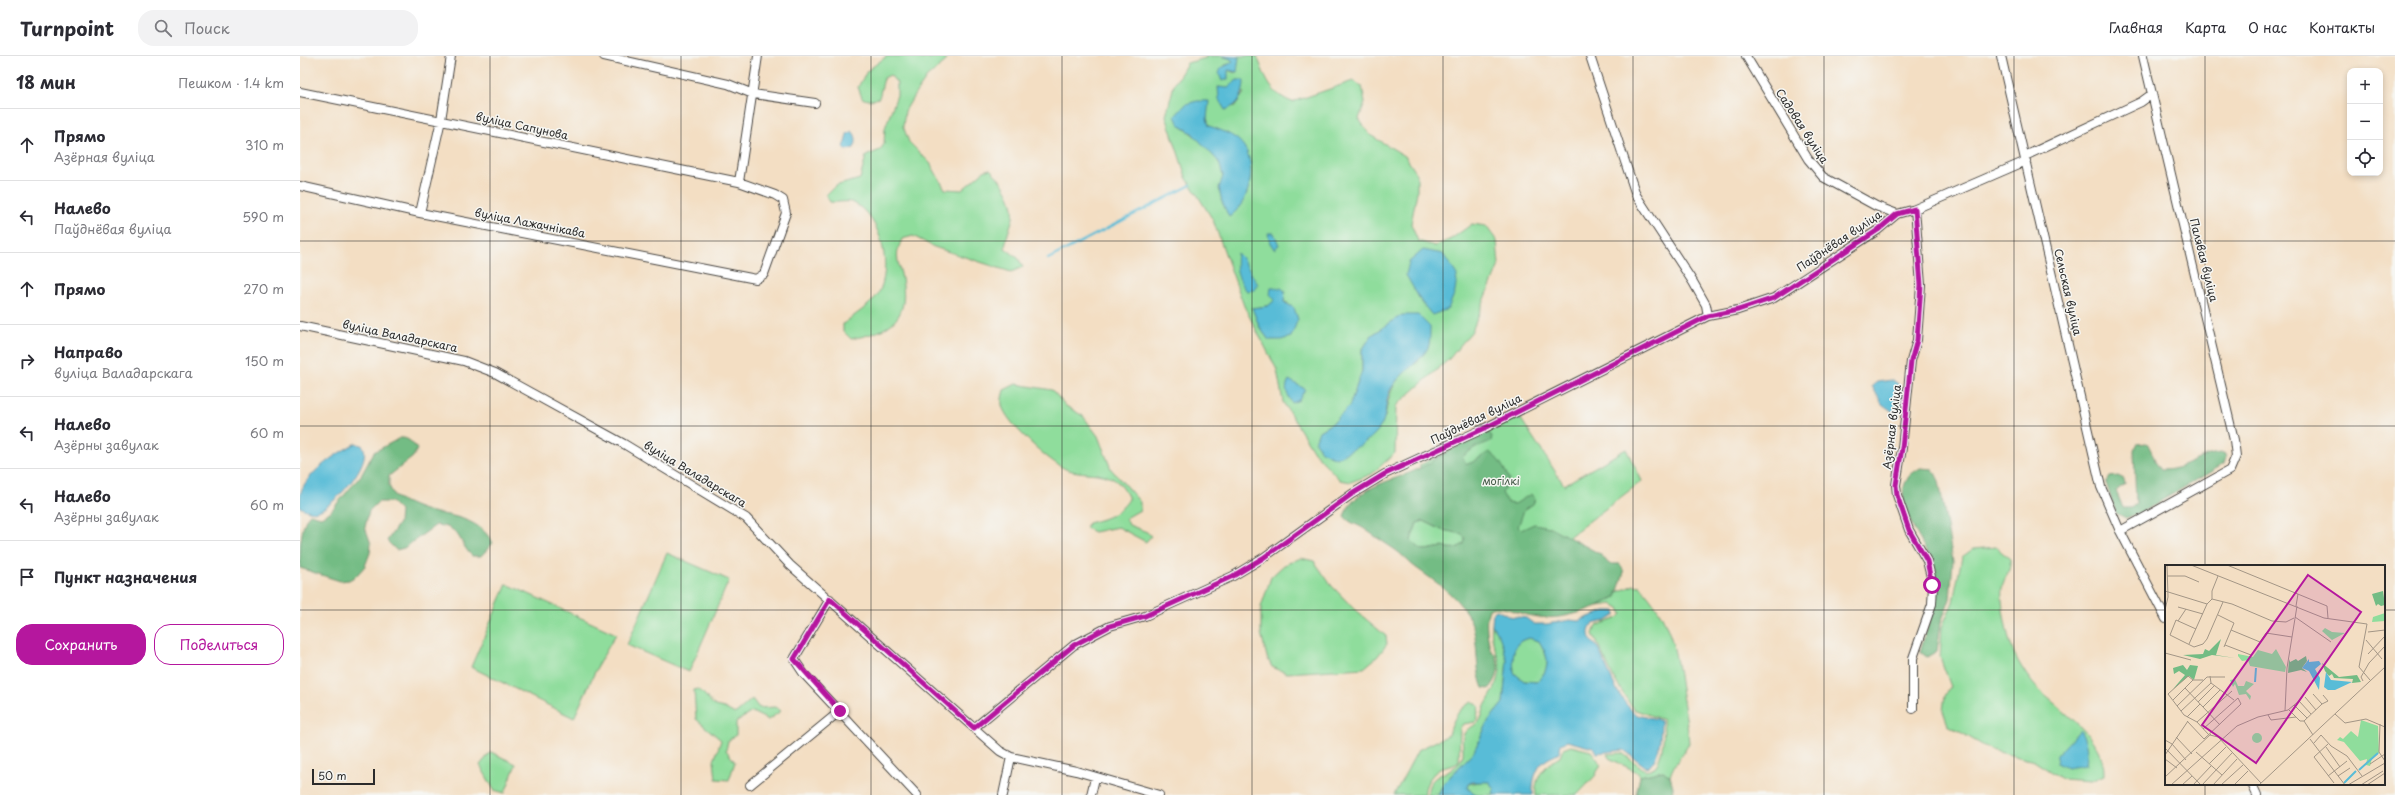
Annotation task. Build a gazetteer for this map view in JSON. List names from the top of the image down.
{
  "streets": {
    "street": [
      "вуліца Сапунова",
      "Садовая вуліца",
      "вуліца Лажачнікава",
      "Паўднёвая вуліца",
      "Палявая вуліца",
      "Сельская вуліца",
      "вуліца Валадарскага",
      "Азёрная вуліца"
    ]
  },
  "crossings": [
    ["вуліца Сапунова", "вуліца Лажачнікава"],
    ["Садовая вуліца", "Паўднёвая вуліца"],
    ["Паўднёвая вуліца", "Палявая вуліца"],
    ["Паўднёвая вуліца", "Сельская вуліца"],
    ["Паўднёвая вуліца", "вуліца Валадарскага"],
    ["Паўднёвая вуліца", "Азёрная вуліца"],
    ["Палявая вуліца", "Сельская вуліца"]
  ],
  "parks": ["могілкі"],
  "scale_bar": "50 m",
  "page": {
    "header": "Turnpoint",
    "search": "Поиск",
    "nav": [
      "Главная",
      "Карта",
      "О нас",
      "Контакты"
    ],
    "heading": ["18 мин", "Пешком · 1.4 km"],
    "map_buttons": ["+", "−"],
    "list": [
      ["Прямо", "Азёрная вуліца", "310 m"],
      ["Налево", "Паўднёвая вуліца", "590 m"],
      ["Прямо", "270 m"],
      ["Направо", "вуліца Валадарскага", "150 m"],
      ["Налево", "Азёрны завулак", "60 m"],
      ["Налево", "Азёрны завулак", "60 m"],
      "Пункт назначения"
    ],
    "buttons": ["Сохранить", "Поделиться"],
    "scale": "50 m"
  }
}
